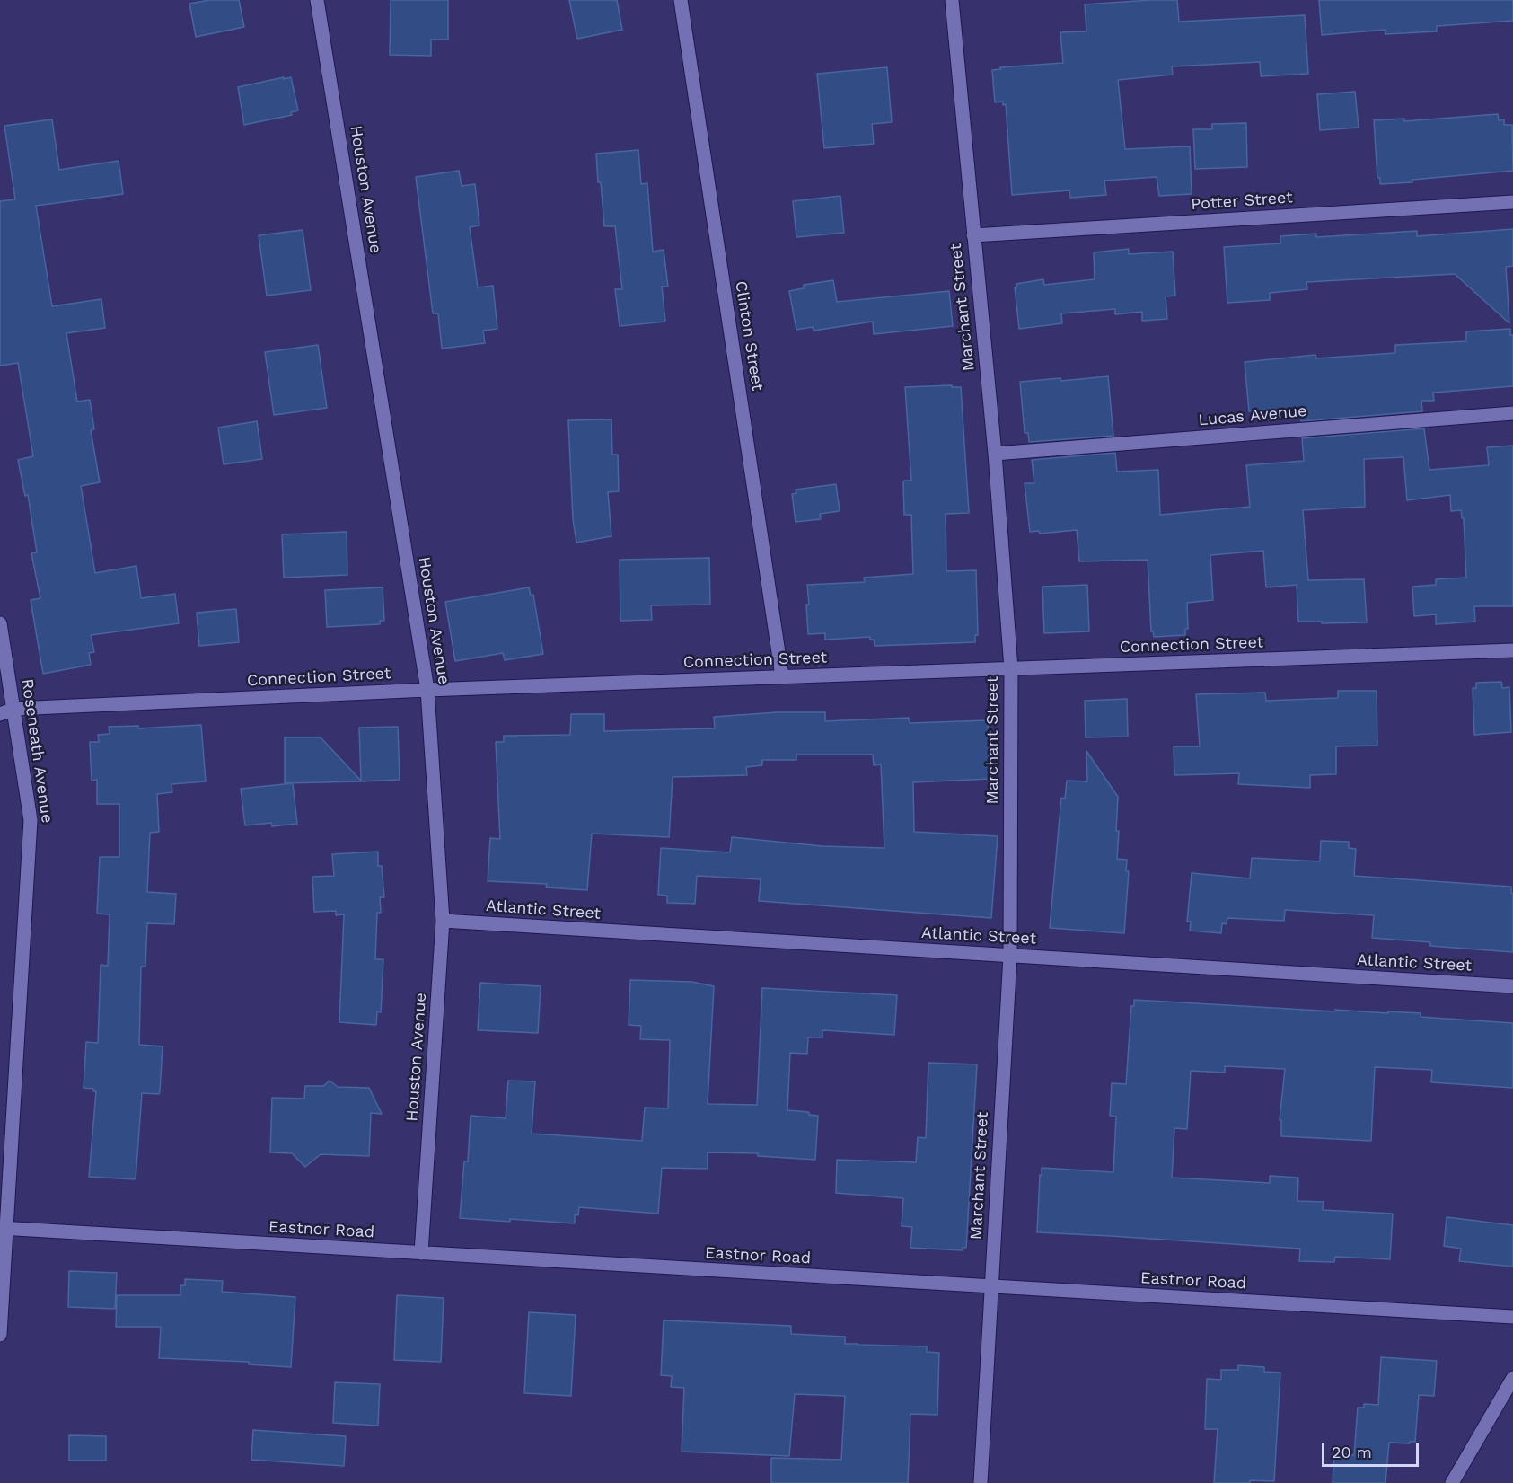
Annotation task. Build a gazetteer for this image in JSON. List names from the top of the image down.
{
  "streets": {
    "street": [
      "Houston Avenue",
      "Potter Street",
      "Marchant Street",
      "Clinton Street",
      "Lucas Avenue",
      "Connection Street",
      "Roseneath Avenue",
      "Atlantic Street",
      "Eastnor Road"
    ]
  },
  "crossings": [
    ["Houston Avenue", "Connection Street"],
    ["Houston Avenue", "Atlantic Street"],
    ["Houston Avenue", "Eastnor Road"],
    ["Potter Street", "Marchant Street"],
    ["Marchant Street", "Lucas Avenue"],
    ["Marchant Street", "Connection Street"],
    ["Marchant Street", "Atlantic Street"],
    ["Marchant Street", "Eastnor Road"],
    ["Clinton Street", "Connection Street"],
    ["Connection Street", "Roseneath Avenue"],
    ["Roseneath Avenue", "Eastnor Road"]
  ],
  "scale_bar": "20 m"
}
